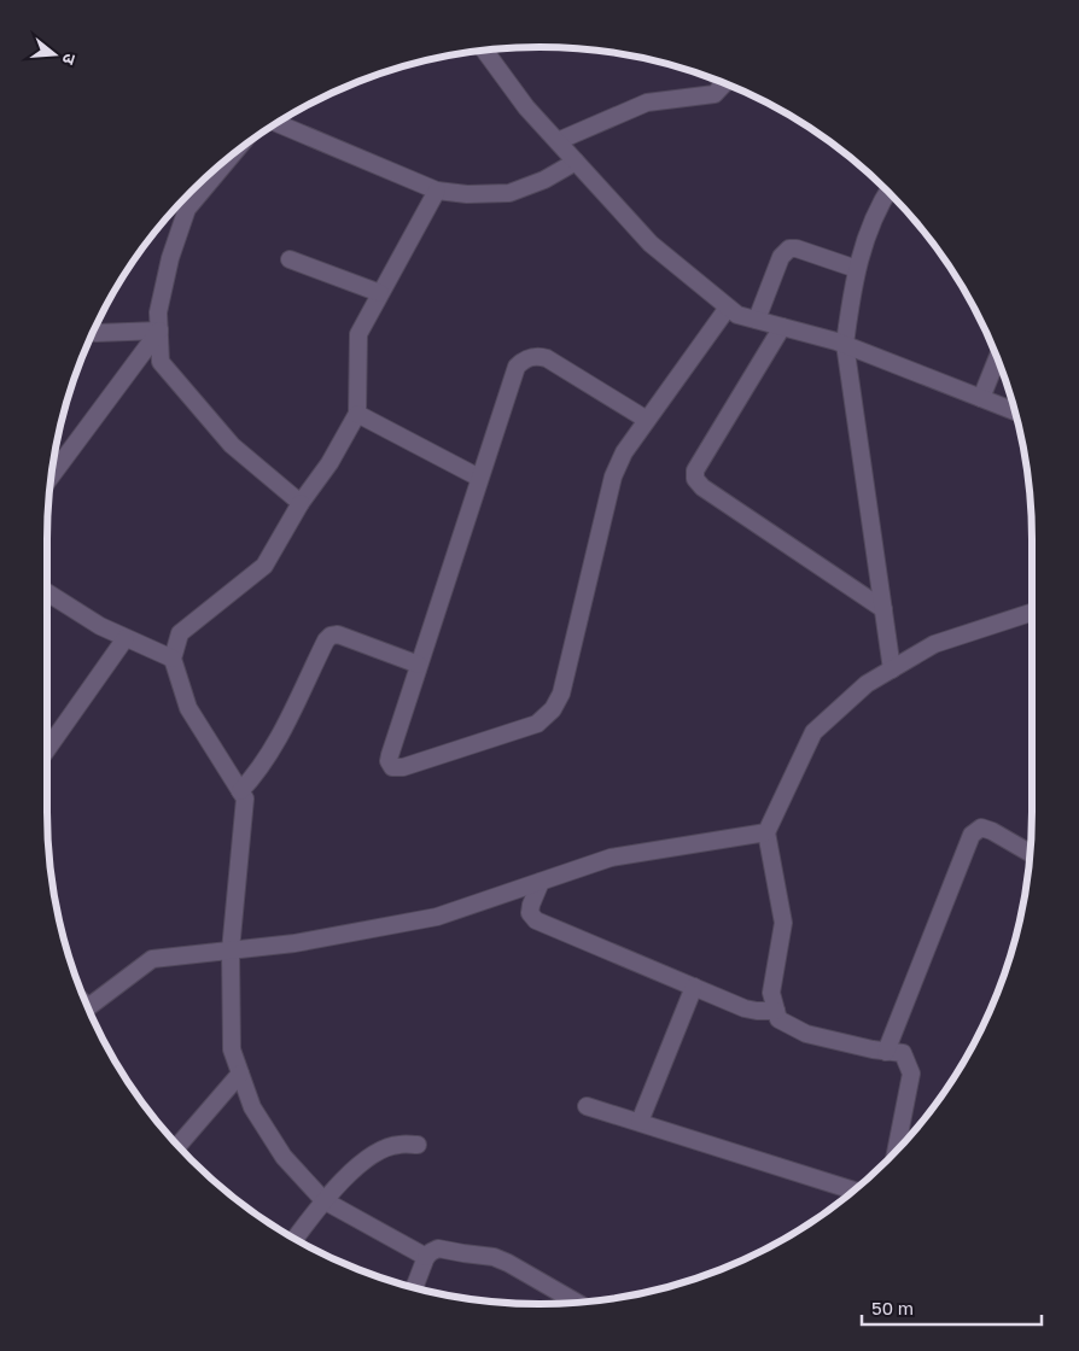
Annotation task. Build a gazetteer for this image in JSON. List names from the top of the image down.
{
  "scale_bar": "50 m",
  "north": "right"
}
